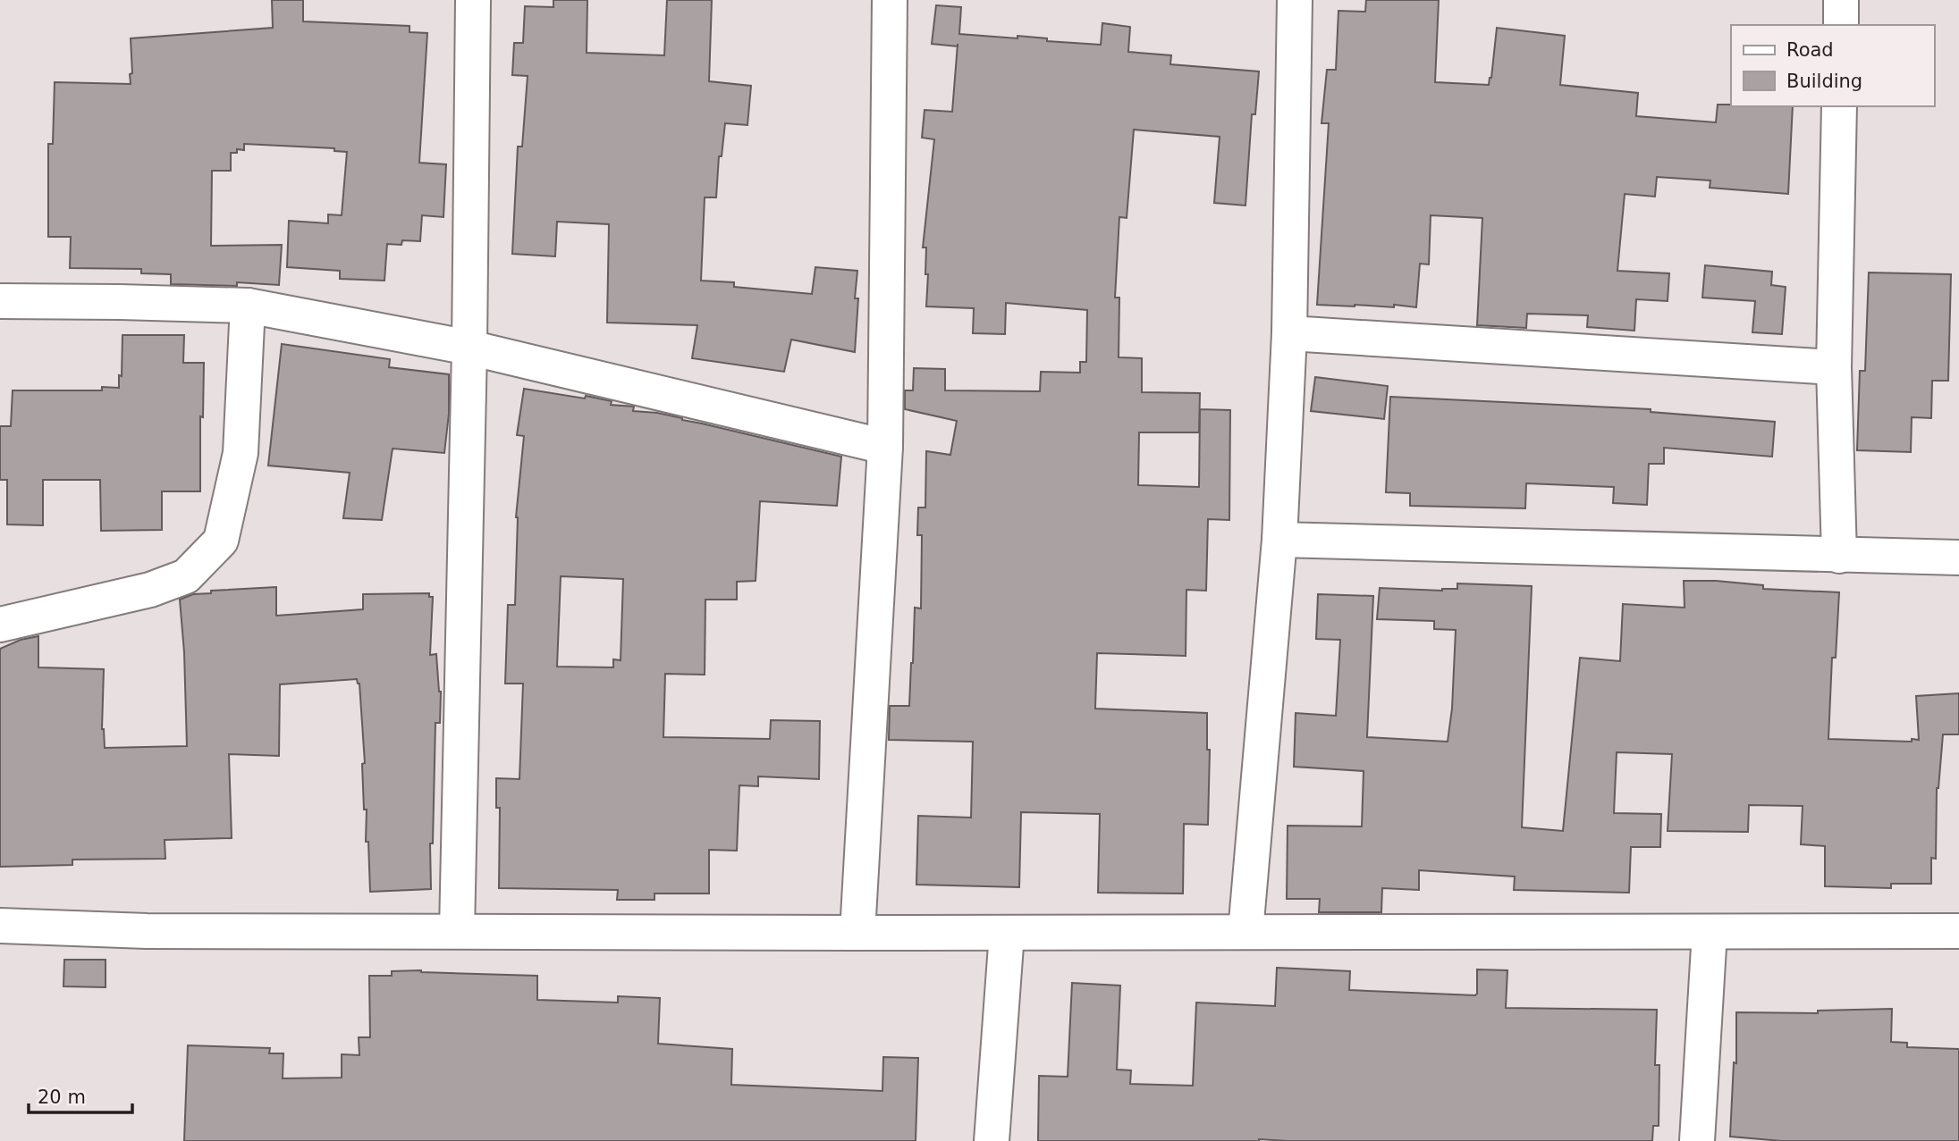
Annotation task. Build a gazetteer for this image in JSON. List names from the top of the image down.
{
  "legend": ["Road", "Building"],
  "scale_bar": "20 m"
}
